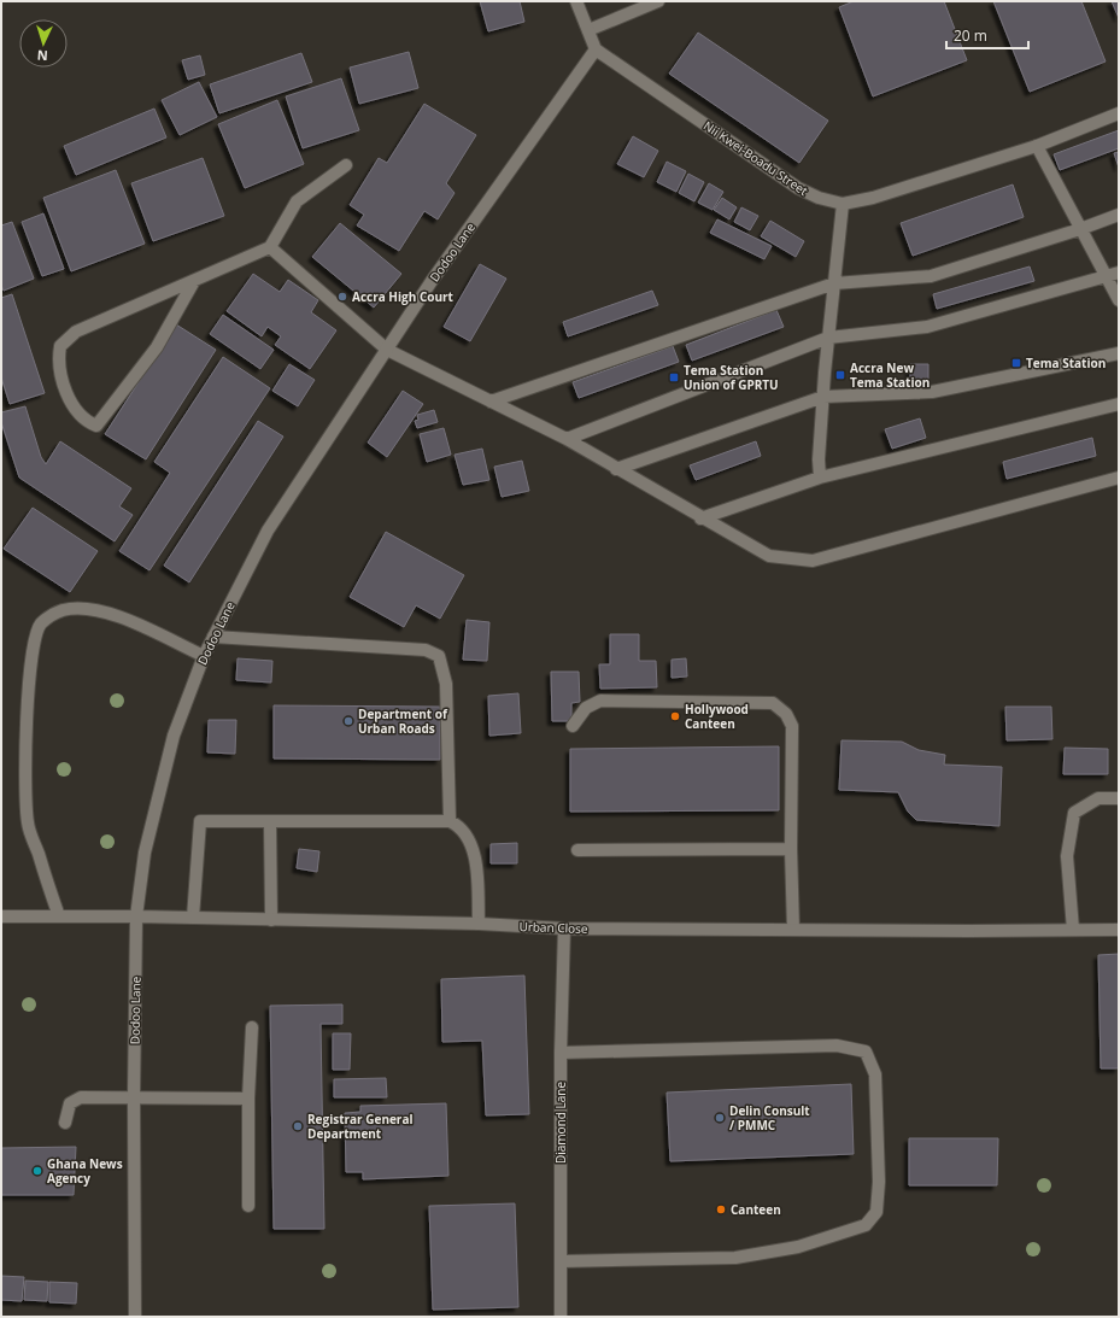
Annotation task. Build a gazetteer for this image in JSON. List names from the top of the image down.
{
  "streets": {
    "street": [
      "Nii Kwei-Boadu Street",
      "Dodoo Lane",
      "Urban Close",
      "Diamond Lane"
    ]
  },
  "crossings": [
    ["Nii Kwei-Boadu Street", "Dodoo Lane"],
    ["Dodoo Lane", "Urban Close"],
    ["Urban Close", "Diamond Lane"]
  ],
  "places": {
    "other": [
      "Accra High Court",
      "Hollywood Canteen",
      "Department of Urban Roads",
      "Delin Consult / PMMC",
      "Registrar General Department",
      "Ghana News Agency",
      "Canteen"
    ],
    "transit": ["Tema Station", "Accra New Tema Station", "Tema Station Union of GPRTU"]
  },
  "scale_bar": "20 m",
  "north": "bottom"
}
